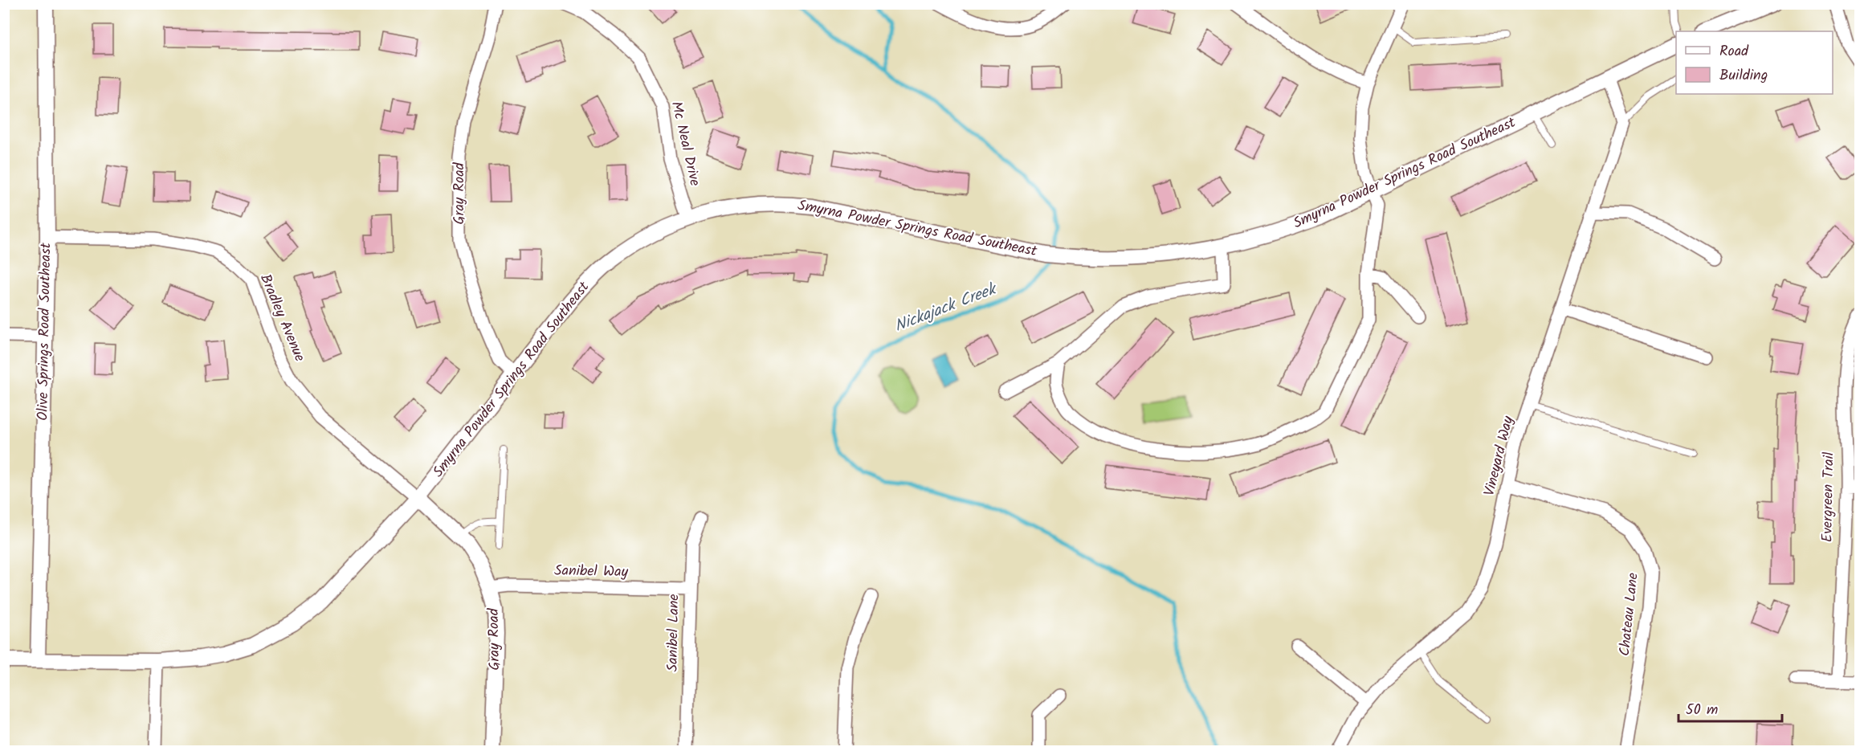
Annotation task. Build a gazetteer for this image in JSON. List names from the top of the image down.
{
  "streets": {
    "street": [
      "Mc Neal Drive",
      "Smyrna Powder Springs Road Southeast",
      "Gray Road",
      "Bradley Avenue",
      "Olive Springs Road Southeast",
      "Vineyard Way",
      "Evergreen Trail",
      "Sanibel Way",
      "Chateau Lane",
      "Sanibel Lane"
    ]
  },
  "crossings": [
    ["Mc Neal Drive", "Smyrna Powder Springs Road Southeast"],
    ["Smyrna Powder Springs Road Southeast", "Gray Road"],
    ["Smyrna Powder Springs Road Southeast", "Bradley Avenue"],
    ["Smyrna Powder Springs Road Southeast", "Olive Springs Road Southeast"],
    ["Gray Road", "Bradley Avenue"],
    ["Gray Road", "Sanibel Way"],
    ["Bradley Avenue", "Olive Springs Road Southeast"],
    ["Vineyard Way", "Chateau Lane"],
    ["Sanibel Way", "Sanibel Lane"]
  ],
  "water": ["Nickajack Creek"],
  "legend": ["Road", "Building"],
  "scale_bar": "50 m"
}
